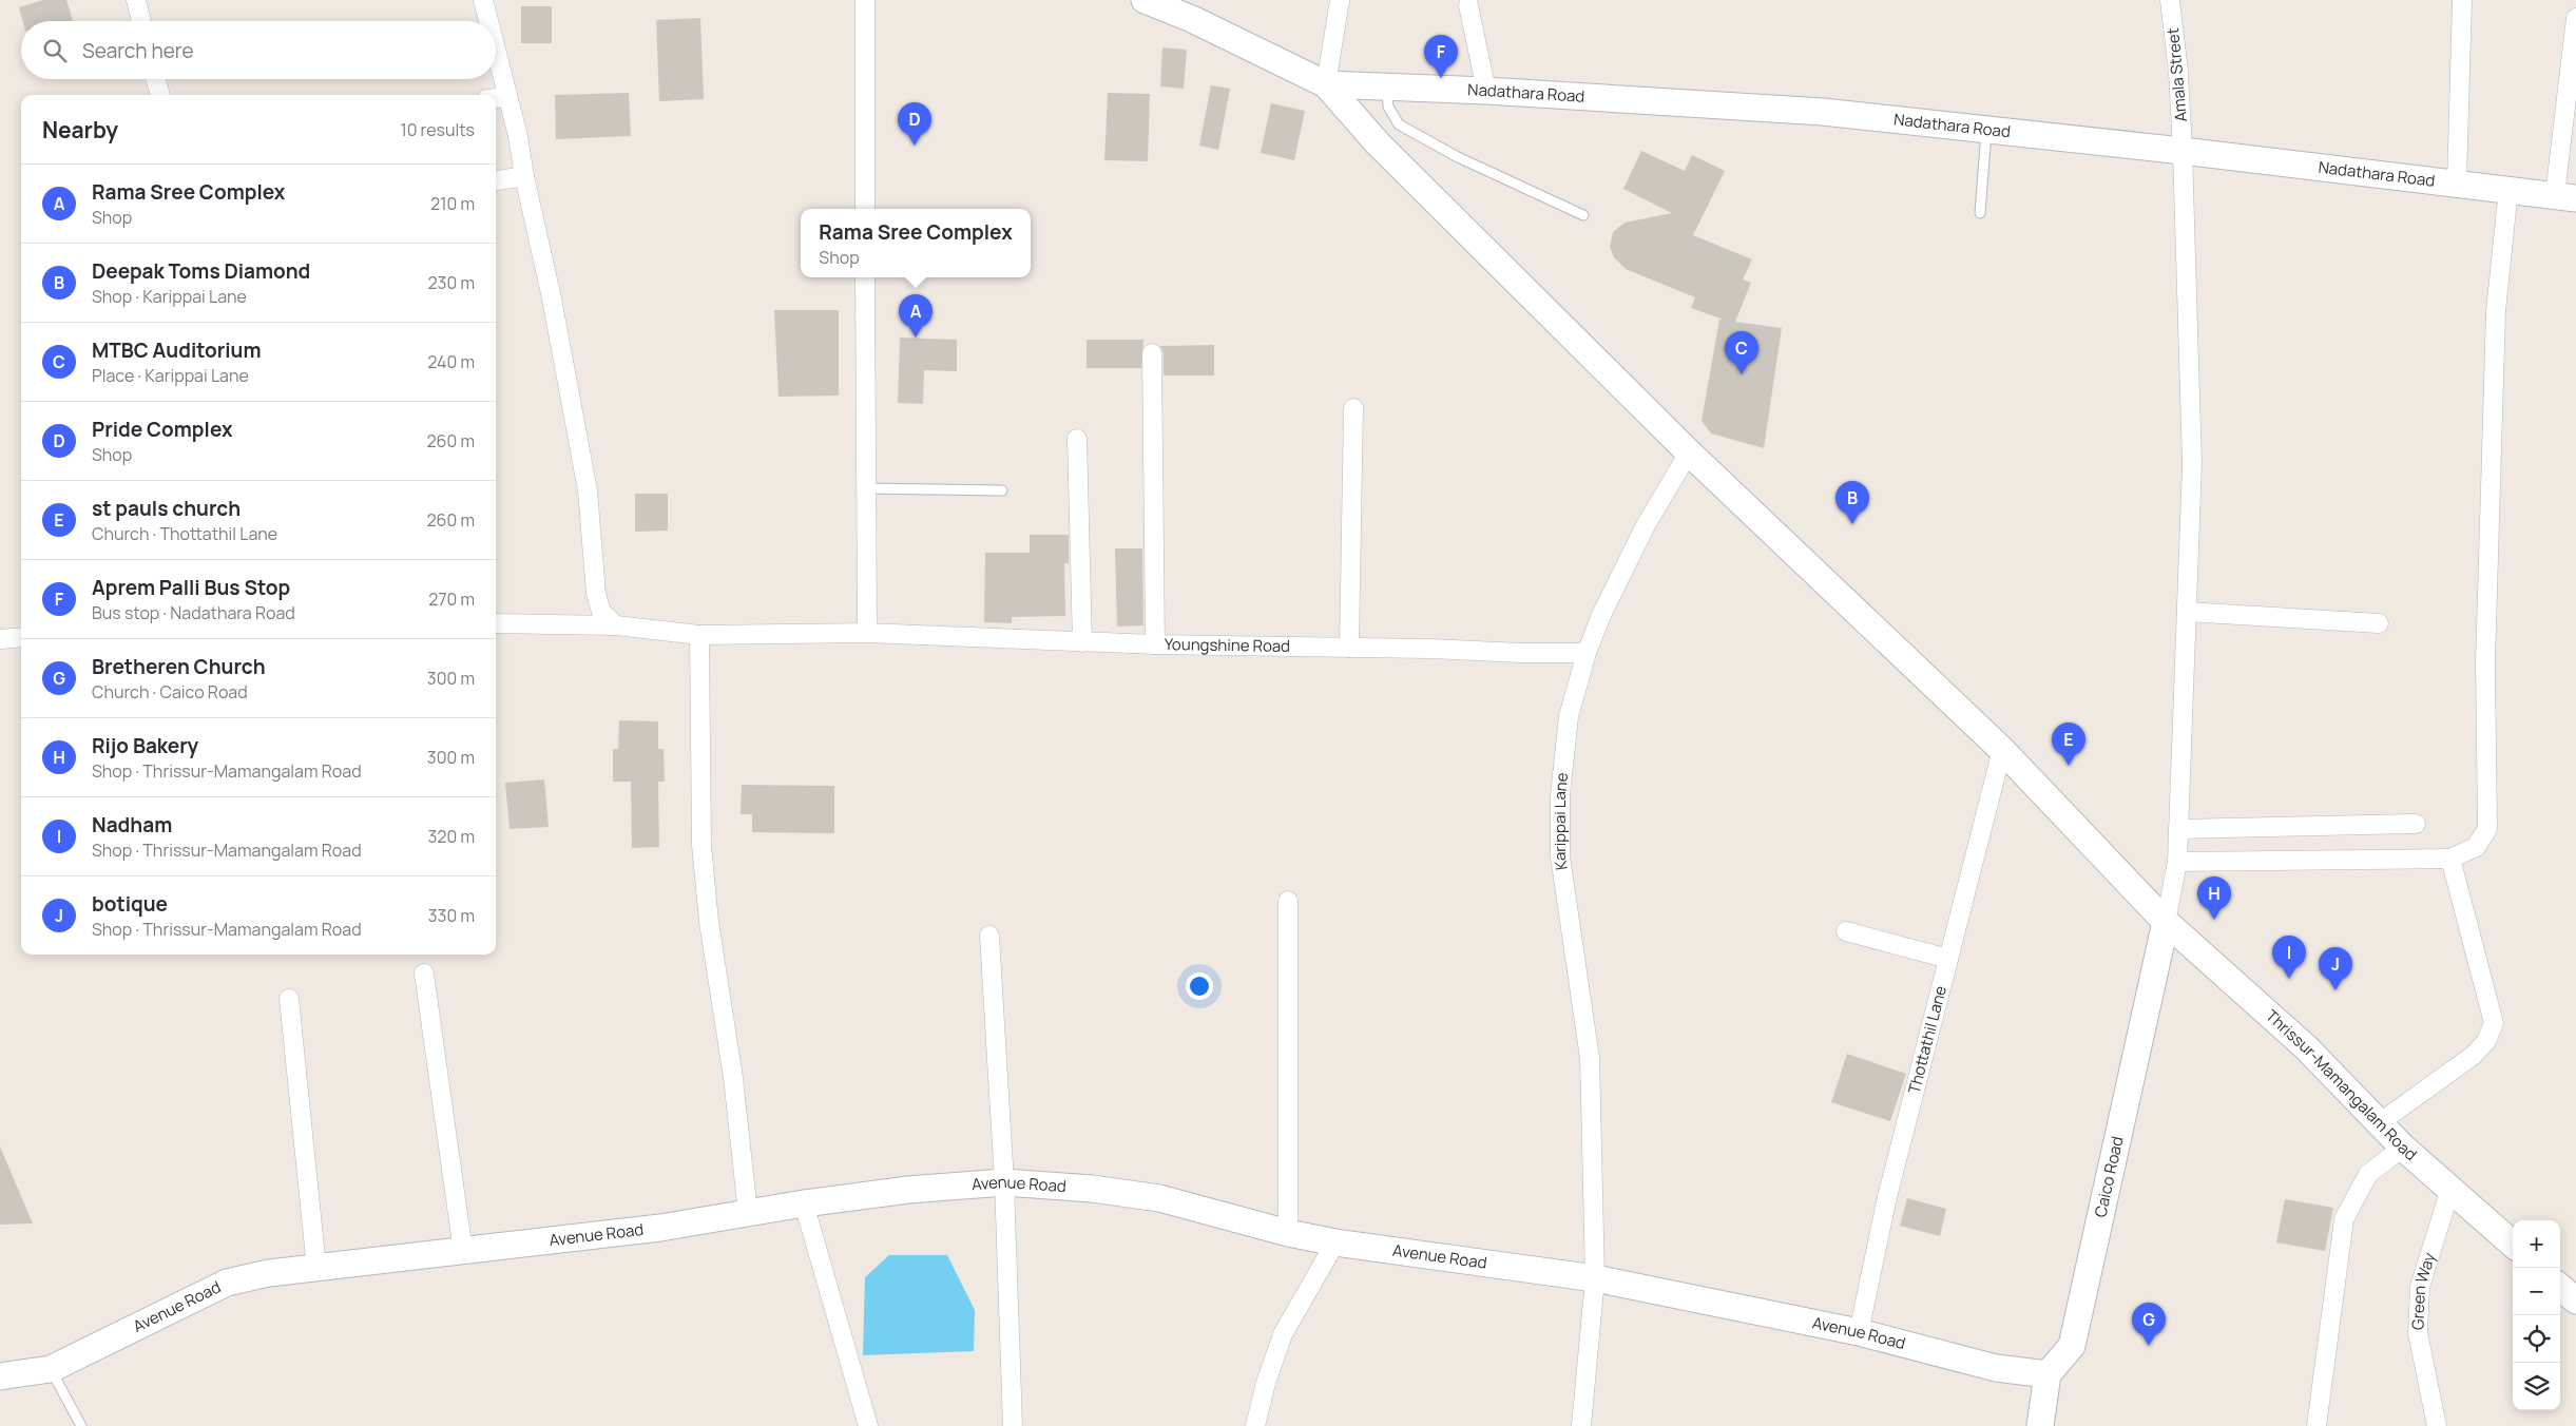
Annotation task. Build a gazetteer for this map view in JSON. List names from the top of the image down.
{
  "streets": {
    "main road": [
      "Nadathara Road",
      "Thrissur-Mamangalam Road",
      "Caico Road",
      "Avenue Road"
    ],
    "street": [
      "Amala Street",
      "Youngshine Road",
      "Karippai Lane",
      "Thottathil Lane",
      "Green Way"
    ]
  },
  "crossings": [
    ["Amala Street", "Nadathara Road"],
    ["Amala Street", "Thrissur-Mamangalam Road"],
    ["Amala Street", "Caico Road"],
    ["Nadathara Road", "Thrissur-Mamangalam Road"],
    ["Youngshine Road", "Karippai Lane"],
    ["Karippai Lane", "Thrissur-Mamangalam Road"],
    ["Karippai Lane", "Avenue Road"],
    ["Thottathil Lane", "Thrissur-Mamangalam Road"],
    ["Thottathil Lane", "Avenue Road"],
    ["Thrissur-Mamangalam Road", "Caico Road"],
    ["Thrissur-Mamangalam Road", "Green Way"],
    ["Caico Road", "Avenue Road"]
  ],
  "page": {
    "search": "Search here",
    "pins": [
      "F",
      "D",
      "A",
      "C",
      "B",
      "E",
      "H",
      "I",
      "J",
      "G"
    ],
    "heading": ["Nearby", "10 results"],
    "list": [
      {
        "mark": "A",
        "name": "Rama Sree Complex",
        "note": "Shop",
        "value": "210 m"
      },
      {
        "mark": "B",
        "name": "Deepak Toms Diamond",
        "note": "Shop · Karippai Lane",
        "value": "230 m"
      },
      {
        "mark": "C",
        "name": "MTBC Auditorium",
        "note": "Place · Karippai Lane",
        "value": "240 m"
      },
      {
        "mark": "D",
        "name": "Pride Complex",
        "note": "Shop",
        "value": "260 m"
      },
      {
        "mark": "E",
        "name": "st pauls church",
        "note": "Church · Thottathil Lane",
        "value": "260 m"
      },
      {
        "mark": "F",
        "name": "Aprem Palli Bus Stop",
        "note": "Bus stop · Nadathara Road",
        "value": "270 m"
      },
      {
        "mark": "G",
        "name": "Bretheren Church",
        "note": "Church · Caico Road",
        "value": "300 m"
      },
      {
        "mark": "H",
        "name": "Rijo Bakery",
        "note": "Shop · Thrissur-Mamangalam Road",
        "value": "300 m"
      },
      {
        "mark": "I",
        "name": "Nadham",
        "note": "Shop · Thrissur-Mamangalam Road",
        "value": "320 m"
      },
      {
        "mark": "J",
        "name": "botique",
        "note": "Shop · Thrissur-Mamangalam Road",
        "value": "330 m"
      }
    ],
    "popup": ["Rama Sree Complex", "Shop"],
    "map_buttons": ["+", "−"]
  }
}
